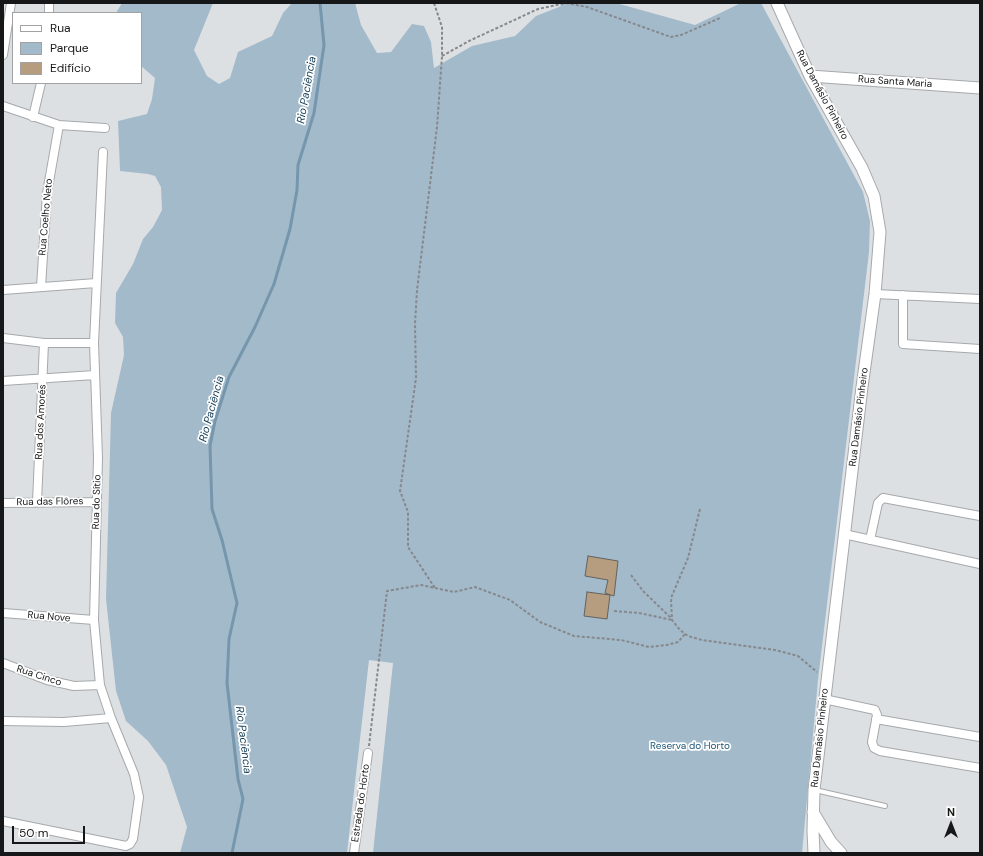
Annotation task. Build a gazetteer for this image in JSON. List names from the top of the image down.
{
  "streets": {
    "street": [
      "Rua Santa Maria",
      "Rua Damásio Pinheiro",
      "Rua Coelho Neto",
      "Rua dos Amorés",
      "Rua das Flôres",
      "Rua do Sítio",
      "Rua Nove",
      "Rua Cinco",
      "Estrada do Horto"
    ]
  },
  "crossings": [
    ["Rua Santa Maria", "Rua Damásio Pinheiro"],
    ["Rua dos Amorés", "Rua das Flôres"],
    ["Rua das Flôres", "Rua do Sítio"],
    ["Rua do Sítio", "Rua Nove"],
    ["Rua do Sítio", "Rua Cinco"]
  ],
  "water": ["Rio Paciência"],
  "parks": ["Reserva do Horto"],
  "legend": ["Rua", "Parque", "Edifício"],
  "scale_bar": "50 m",
  "north": "top"
}
